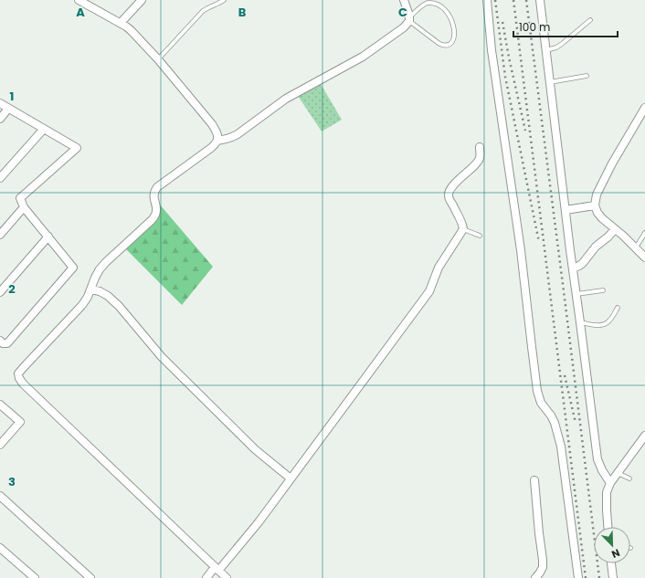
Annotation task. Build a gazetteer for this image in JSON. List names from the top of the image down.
{
  "scale_bar": "100 m",
  "north": "bottom right",
  "grid": {
    "columns": ["A", "B", "C"],
    "rows": ["1", "2", "3"]
  }
}
